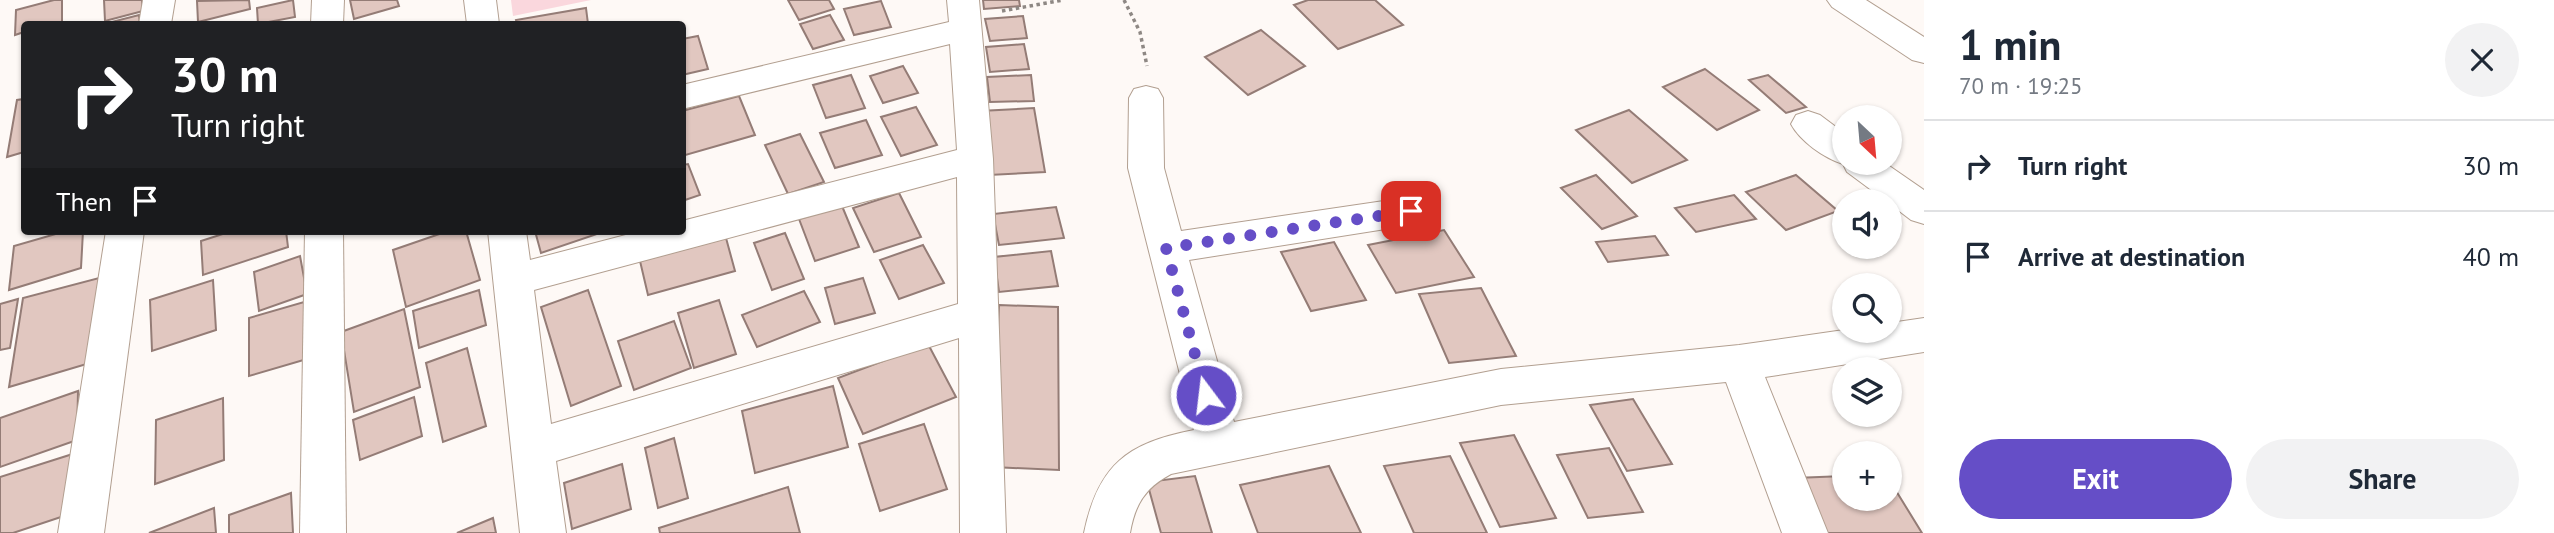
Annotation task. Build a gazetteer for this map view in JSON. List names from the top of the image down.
{
  "north": "bottom right",
  "page": {
    "heading": ["1 min", "70 m · 19:25"],
    "turn": ["30 m", "Turn right"],
    "map_buttons": "+",
    "list": [
      {
        "name": "Turn right",
        "value": "30 m"
      },
      {
        "name": "Arrive at destination",
        "value": "40 m"
      }
    ],
    "then": "Then",
    "buttons": ["Exit", "Share"]
  }
}
